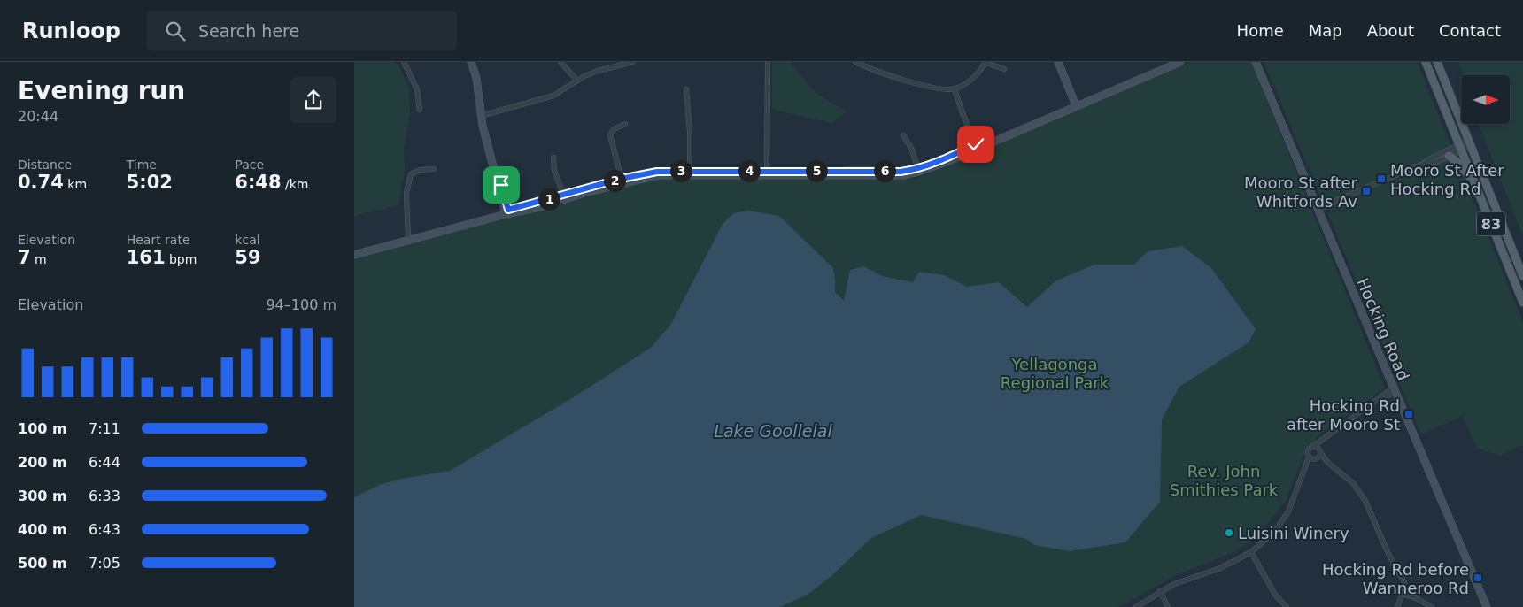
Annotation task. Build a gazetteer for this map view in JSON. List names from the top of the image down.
{
  "streets": {
    "main road": ["83"],
    "street": ["Hocking Road"]
  },
  "water": ["Lake Goollelal"],
  "parks": ["Yellagonga Regional Park", "Rev. John Smithies Park"],
  "places": {
    "transit": [
      "Mooro St After Hocking Rd",
      "Mooro St after Whitfords Av",
      "Hocking Rd after Mooro St",
      "Hocking Rd before Wanneroo Rd"
    ],
    "other": ["Luisini Winery"]
  },
  "north": "right",
  "page": {
    "header": "Runloop",
    "search": "Search here",
    "nav": [
      "Home",
      "Map",
      "About",
      "Contact"
    ],
    "heading": ["Evening run", "20:44"],
    "stats": [
      ["Distance", "0.74 km"],
      ["Time", "5:02"],
      ["Pace", "6:48 /km"],
      ["Elevation", "7 m"],
      ["Heart rate", "161 bpm"],
      ["kcal", "59"]
    ],
    "pins": [
      "3",
      "4",
      "5",
      "6",
      "2",
      "1"
    ],
    "chart": ["Elevation", "94–100 m"],
    "list": [
      {
        "name": "100 m",
        "note": "7:11"
      },
      {
        "name": "200 m",
        "note": "6:44"
      },
      {
        "name": "300 m",
        "note": "6:33"
      },
      {
        "name": "400 m",
        "note": "6:43"
      },
      {
        "name": "500 m",
        "note": "7:05"
      }
    ]
  }
}
